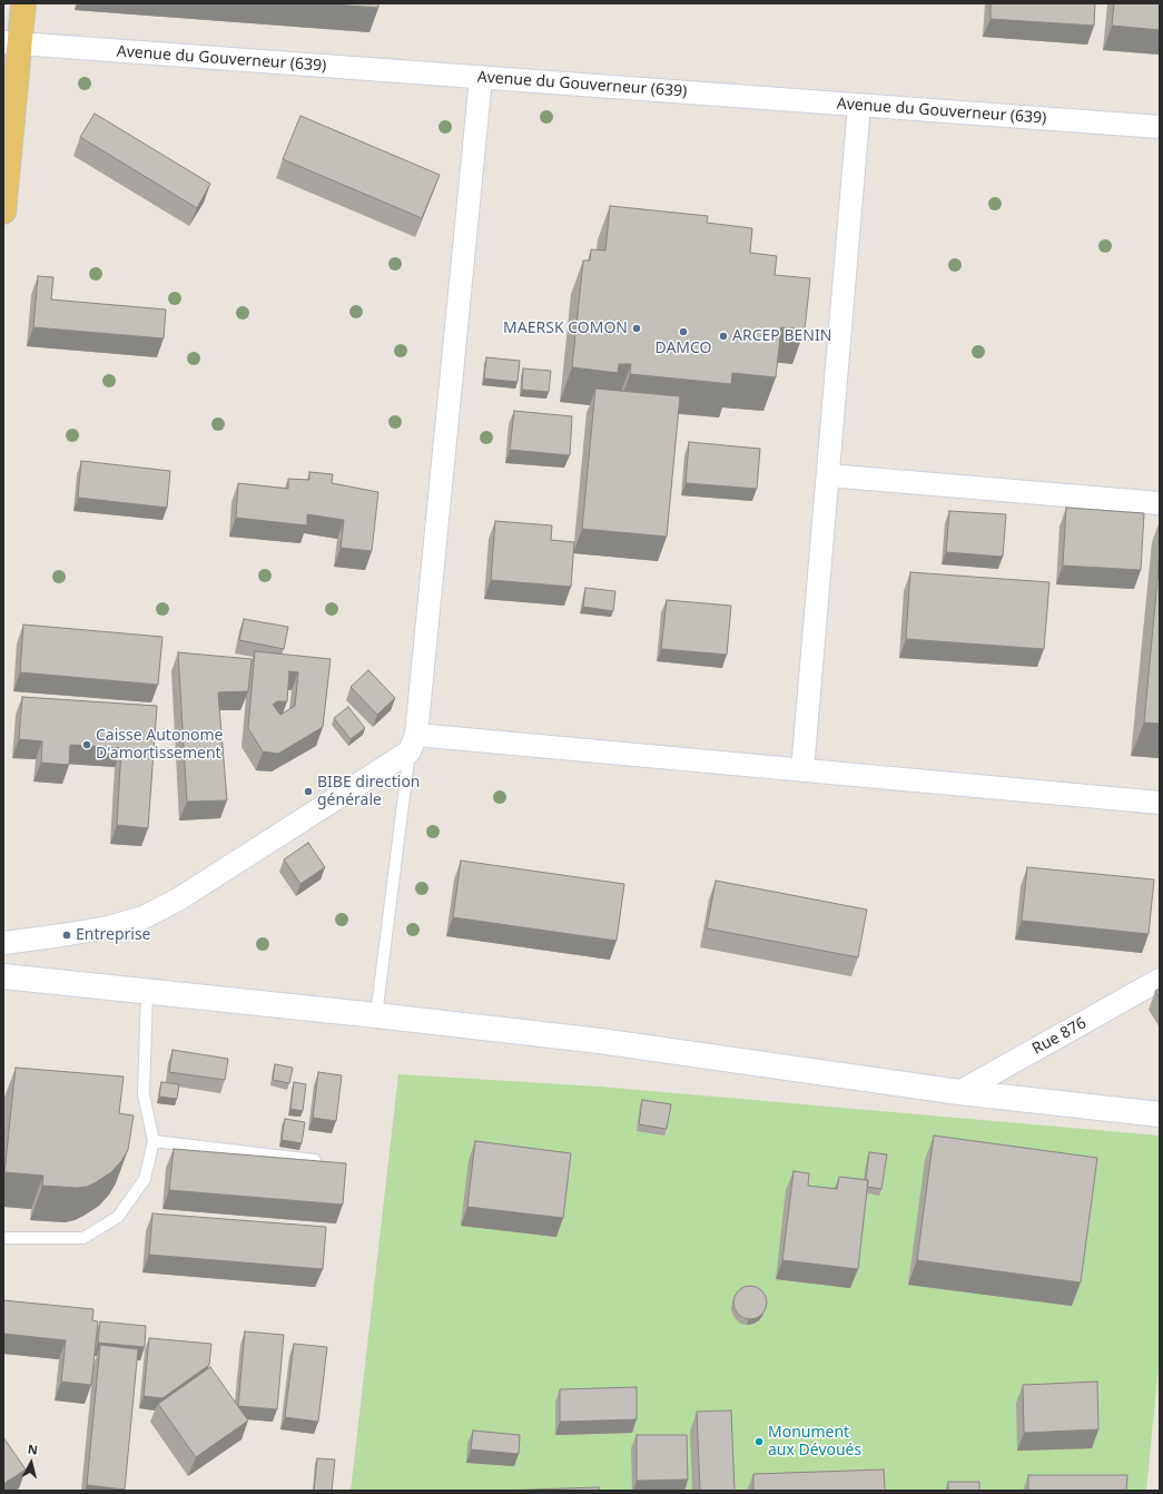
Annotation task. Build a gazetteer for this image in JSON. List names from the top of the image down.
{
  "streets": {
    "street": ["Avenue du Gouverneur (639)", "Rue 876"]
  },
  "places": [
    "MAERSK COMON",
    "DAMCO",
    "ARCEP BENIN",
    "Caisse Autonome D'amortissement",
    "BIBE direction générale",
    "Entreprise",
    "Monument aux Dévoués"
  ],
  "north": "top"
}
